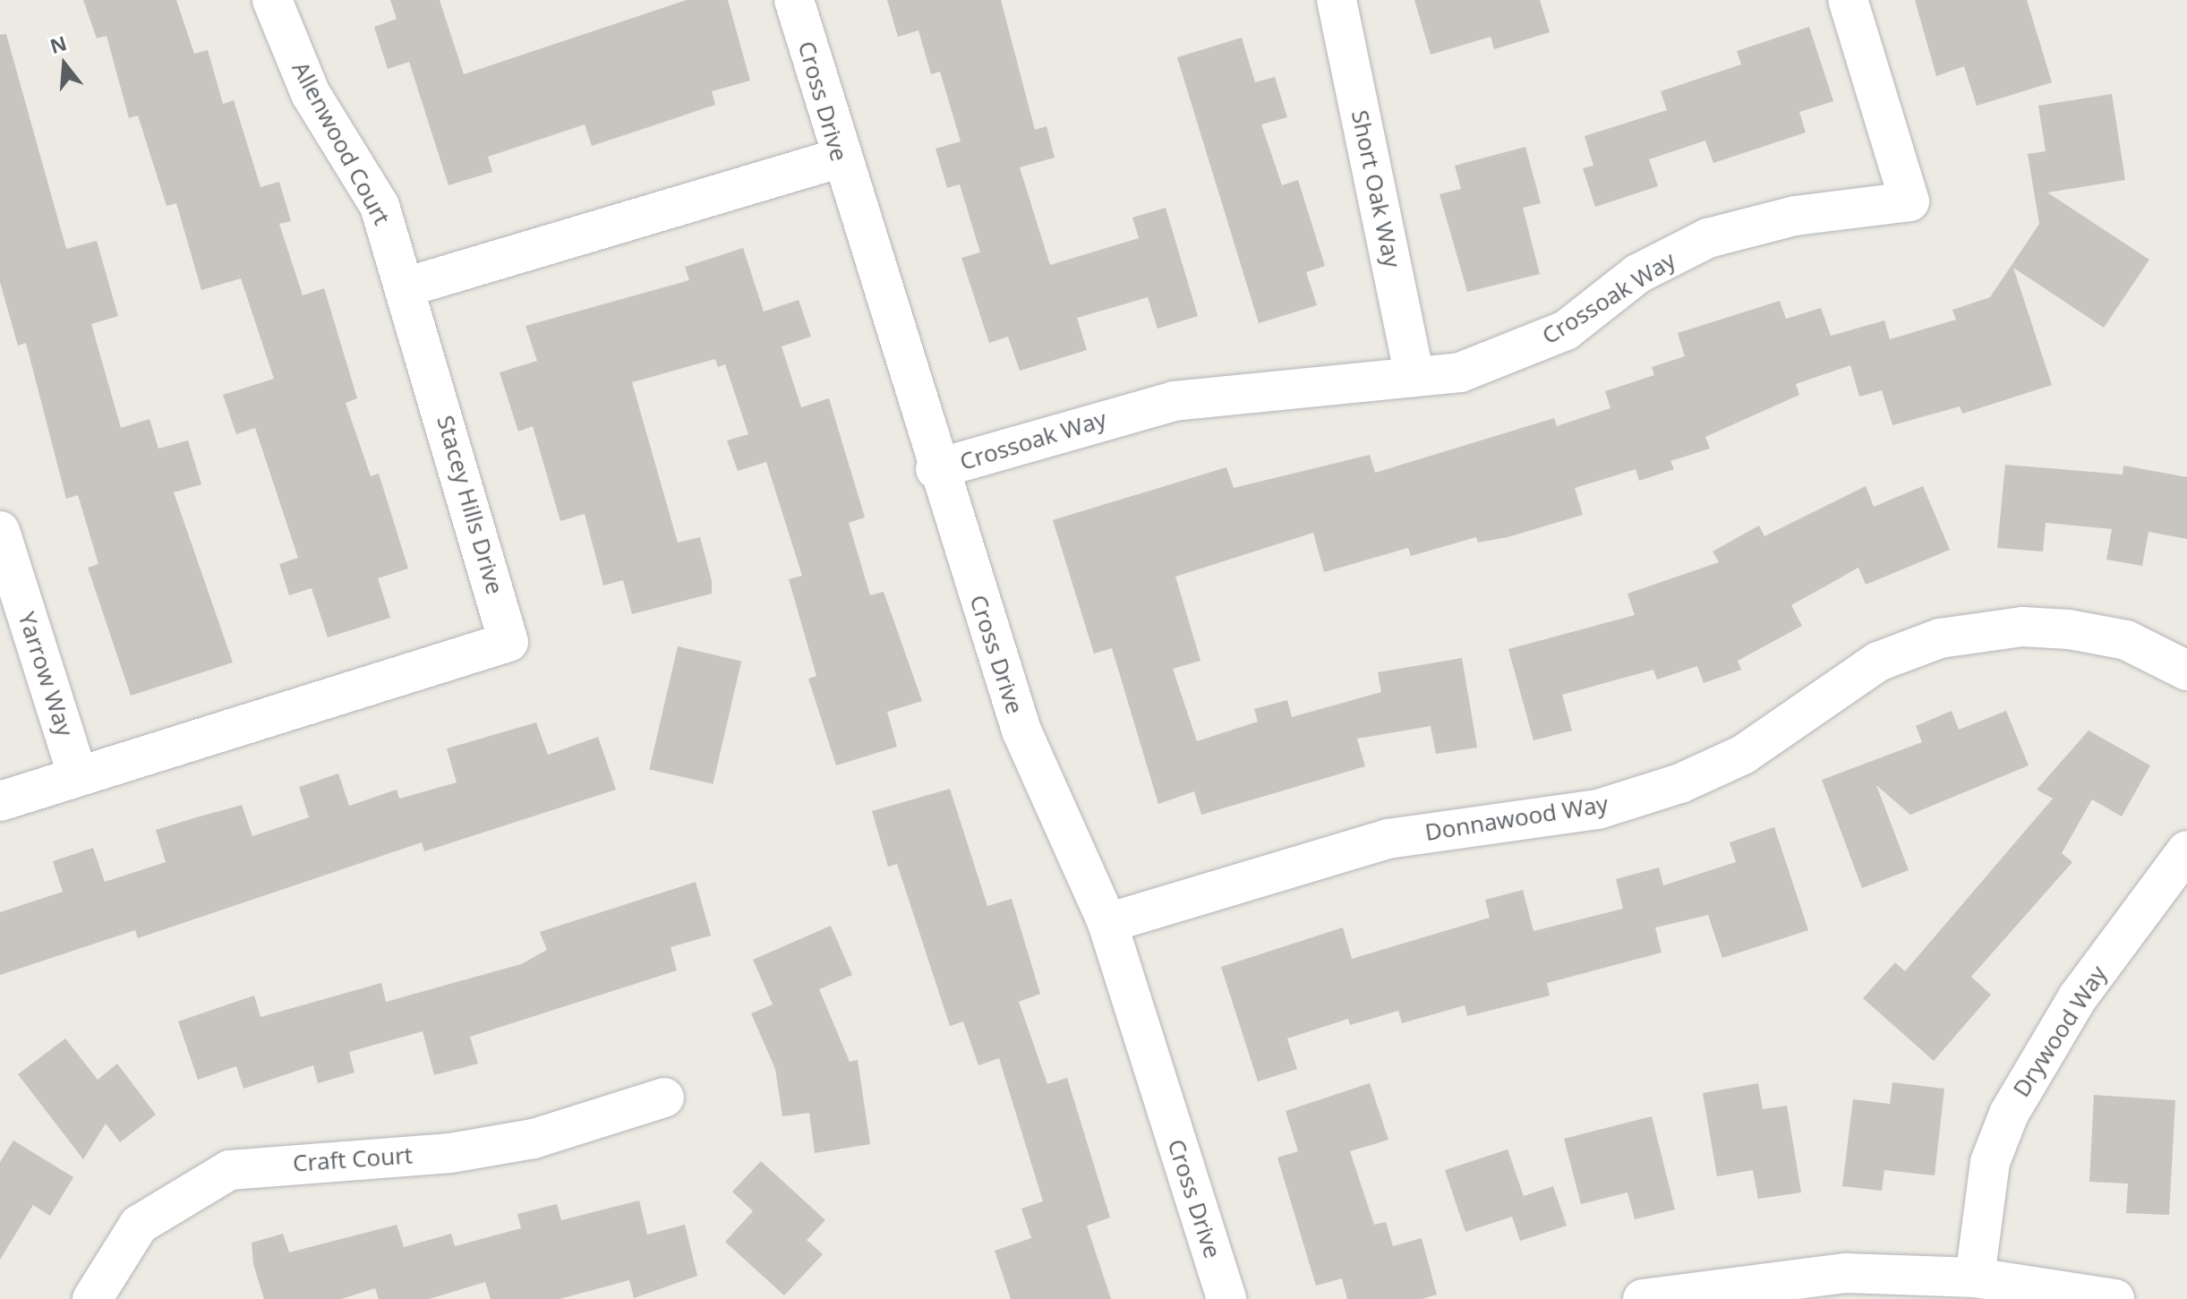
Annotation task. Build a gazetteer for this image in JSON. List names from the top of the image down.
{
  "streets": {
    "street": [
      "Cross Drive",
      "Allenwood Court",
      "Short Oak Way",
      "Crossoak Way",
      "Stacey Hills Drive",
      "Yarrow Way",
      "Donnawood Way",
      "Drywood Way",
      "Craft Court"
    ]
  },
  "crossings": [
    ["Cross Drive", "Crossoak Way"],
    ["Cross Drive", "Donnawood Way"],
    ["Allenwood Court", "Stacey Hills Drive"],
    ["Short Oak Way", "Crossoak Way"],
    ["Stacey Hills Drive", "Yarrow Way"]
  ],
  "north": "top"
}
